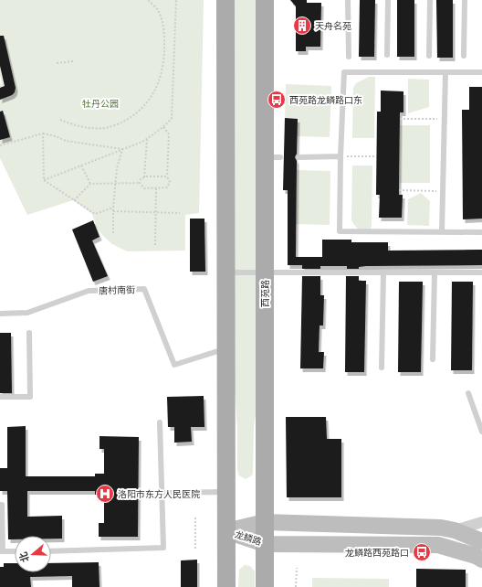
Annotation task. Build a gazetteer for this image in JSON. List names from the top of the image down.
{
  "streets": {
    "main road": ["西苑路", "龙鳞路"],
    "lane": ["唐村南街"]
  },
  "crossings": [
    ["西苑路", "龙鳞路"]
  ],
  "parks": ["牡丹公园"],
  "places": {
    "building": ["天舟名苑"],
    "bus stop": ["西苑路龙鳞路口东", "龙鳞路西苑路口"],
    "hospital": ["洛阳市东方人民医院"]
  },
  "north": "left"
}
